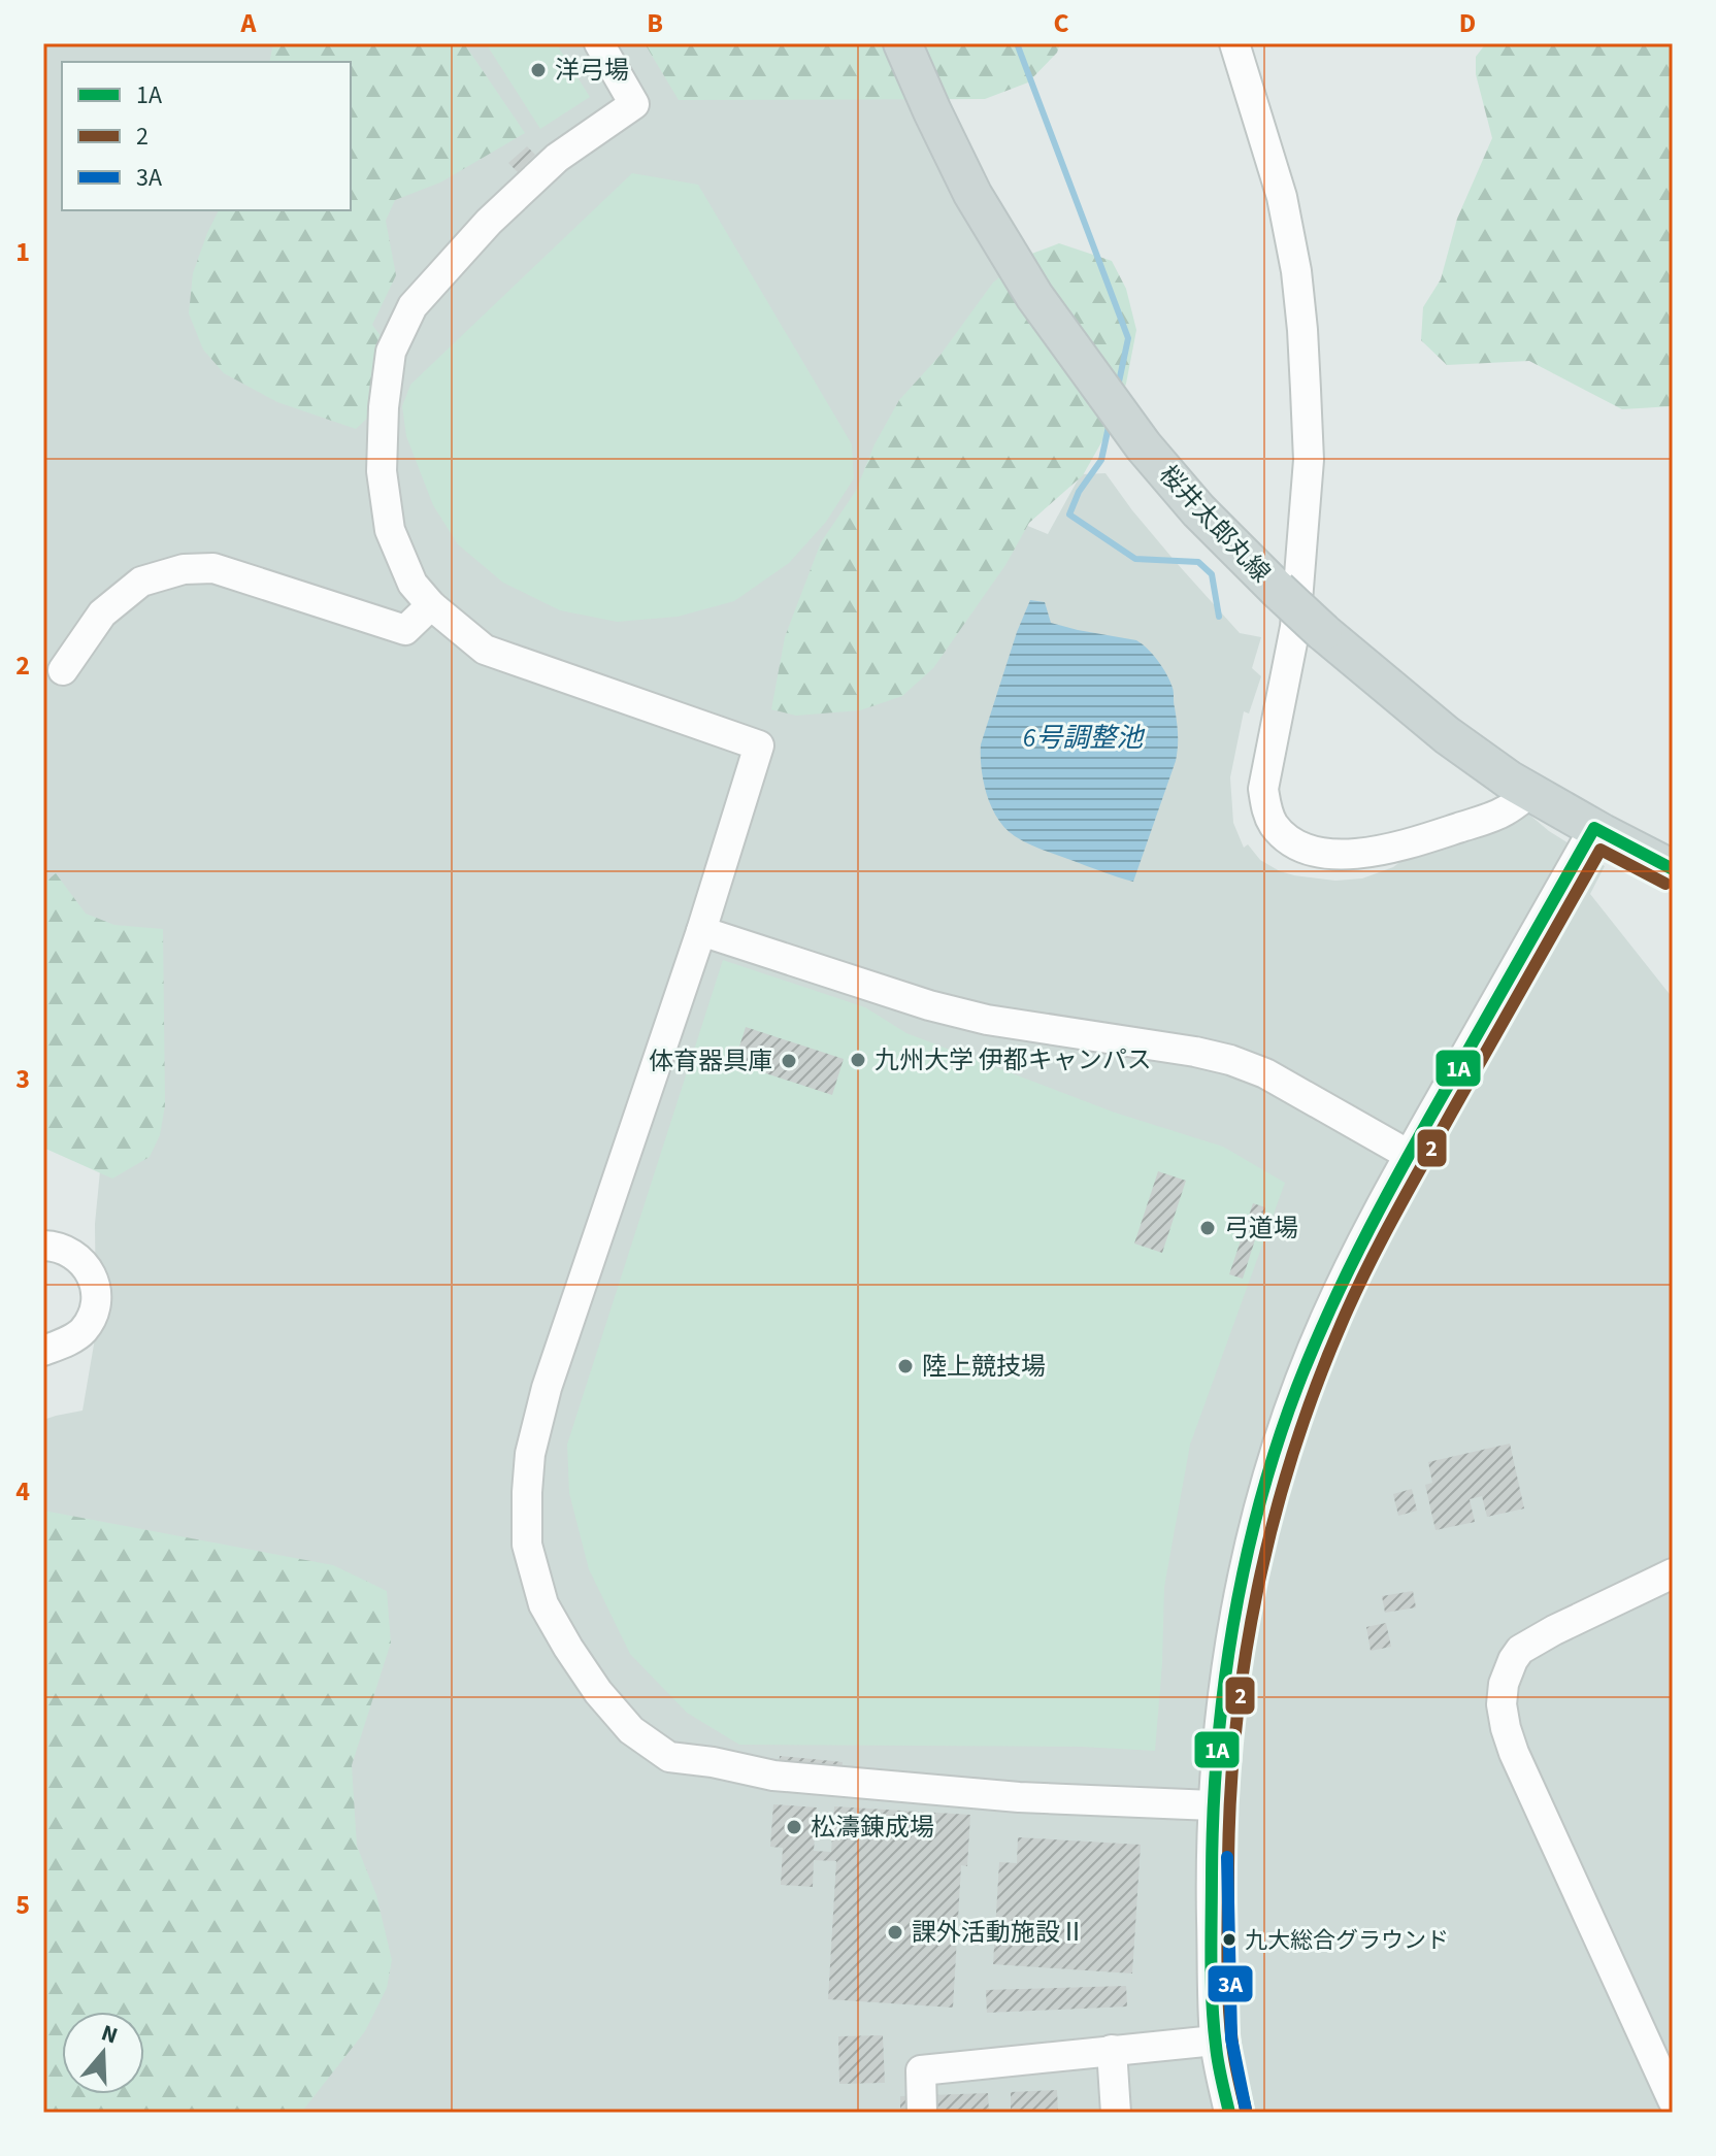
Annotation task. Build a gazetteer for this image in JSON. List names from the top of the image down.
{
  "streets": {
    "main road": ["桜井太郎丸線"]
  },
  "water": ["6号調整池"],
  "places": [
    "洋弓場",
    "九州大学 伊都キャンパス",
    "体育器具庫",
    "弓道場",
    "陸上競技場",
    "松濤錬成場",
    "課外活動施設Ⅱ",
    "九大総合グラウンド"
  ],
  "lines": ["transit line 1A", "transit line 2", "transit line 3A"],
  "legend": ["1A", "2", "3A"],
  "north": "top",
  "grid": {
    "columns": [
      "A",
      "B",
      "C",
      "D"
    ],
    "rows": [
      "1",
      "2",
      "3",
      "4",
      "5"
    ]
  }
}
